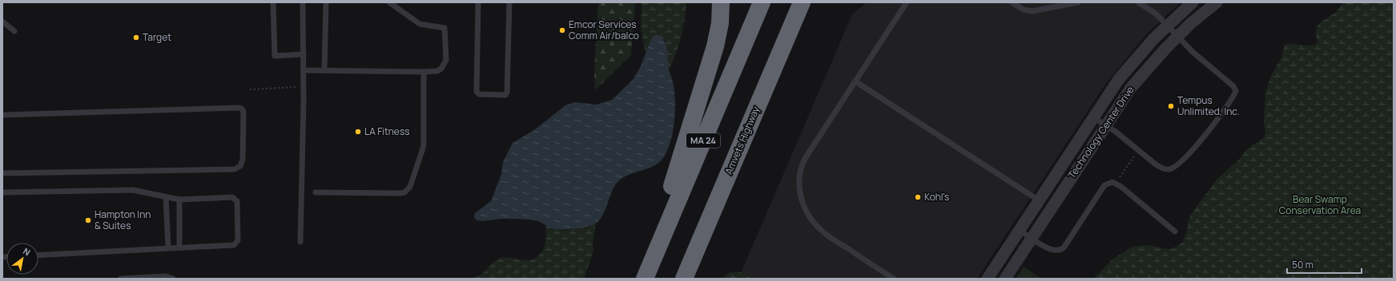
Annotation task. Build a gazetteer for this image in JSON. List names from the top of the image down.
{
  "streets": {
    "highway": ["MA 24", "Amvets Highway"],
    "street": ["Technology Center Drive"]
  },
  "parks": ["Bear Swamp Conservation Area"],
  "places": [
    "Emcor Services Comm Air/balco",
    "Target",
    "Tempus Unlimited, Inc.",
    "LA Fitness",
    "Kohl's",
    "Hampton Inn & Suites"
  ],
  "scale_bar": "50 m",
  "north": "top right"
}
